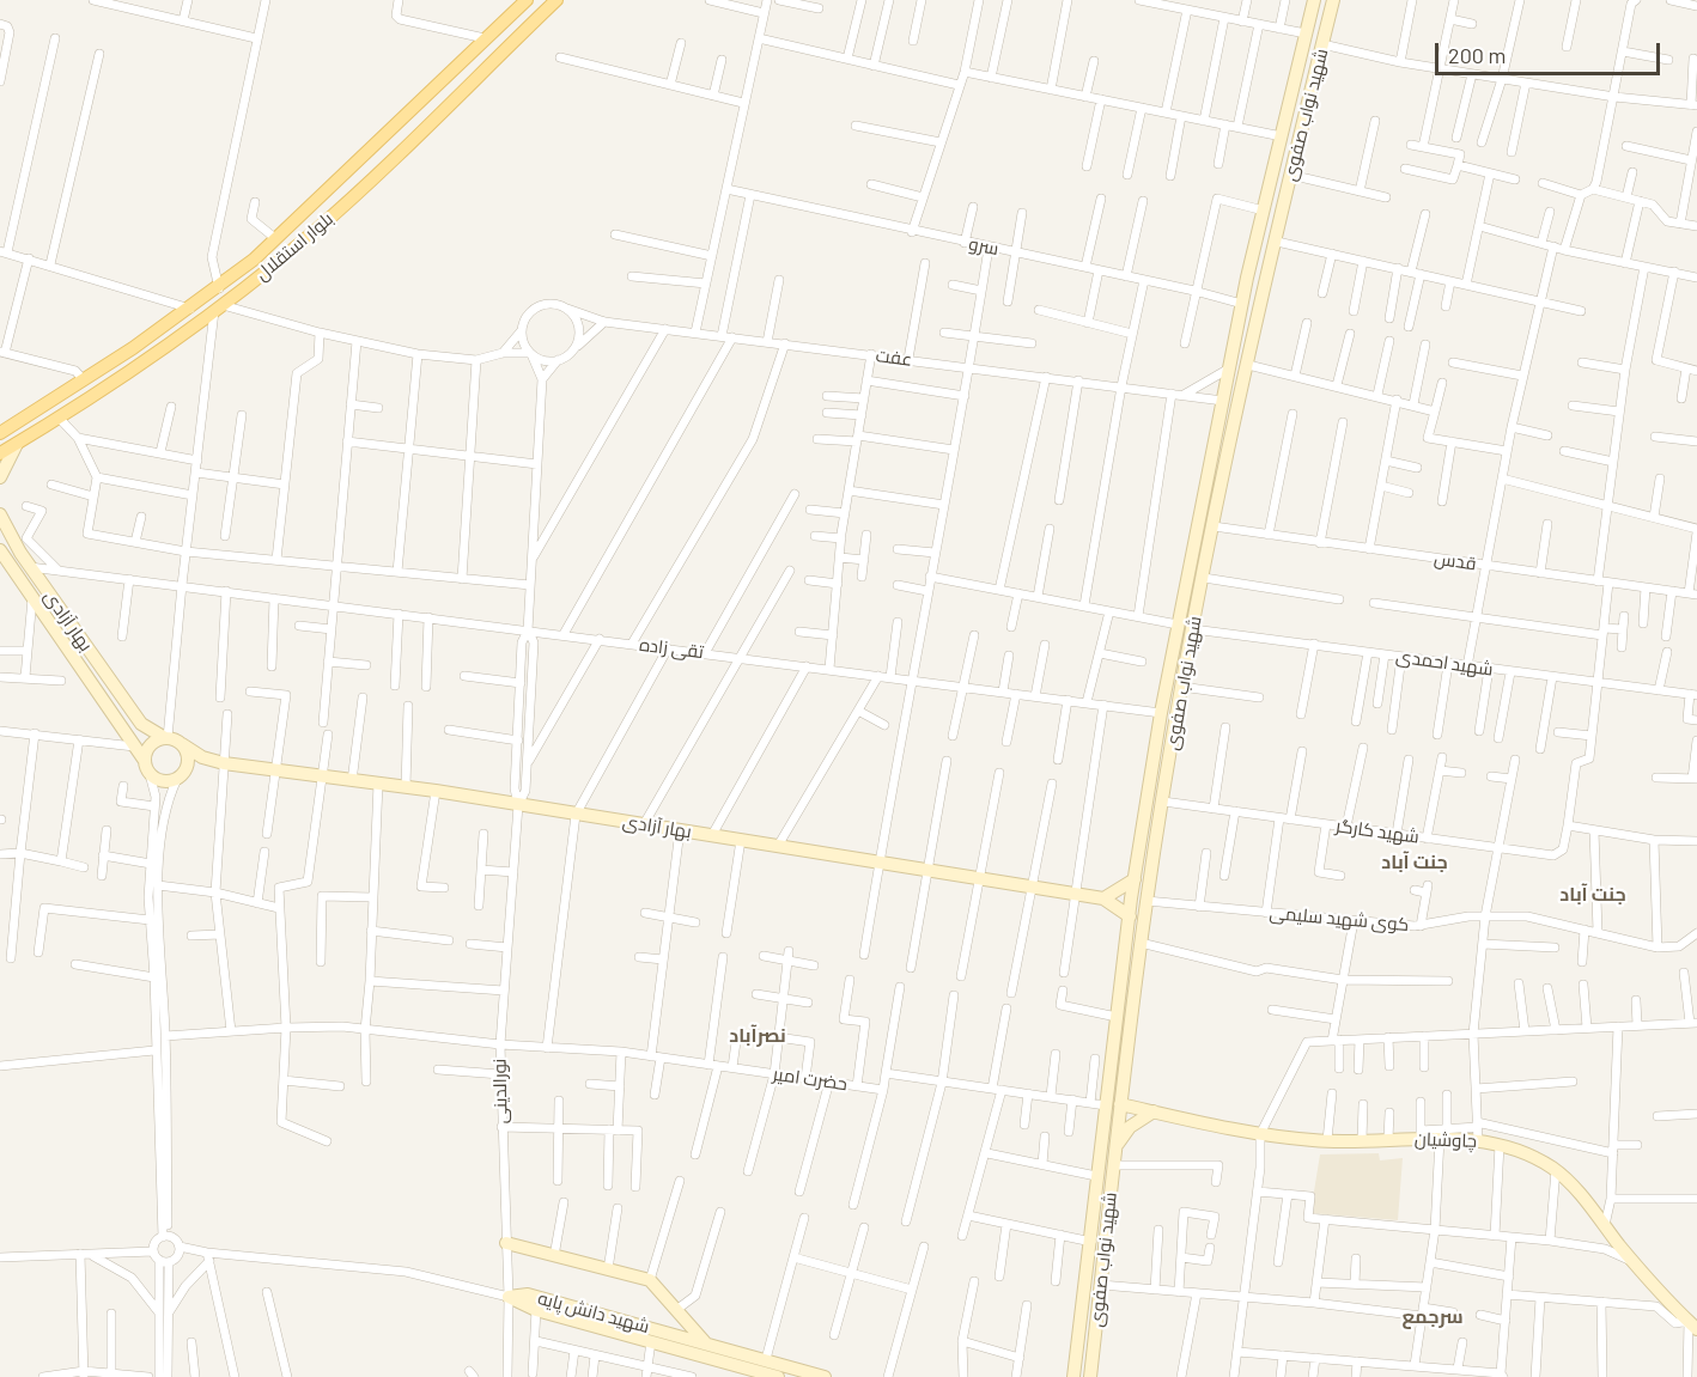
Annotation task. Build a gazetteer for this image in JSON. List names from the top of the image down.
{
  "streets": {
    "main road": [
      "شهید نواب صفوی",
      "بلوار استقلال",
      "بهار آزادی",
      "چاوشیان",
      "شهید دانش پایه"
    ],
    "street": [
      "سرو",
      "عفت",
      "قدس",
      "تقی زاده",
      "شهید احمدی",
      "شهید کارگر",
      "کوی شهید سلیمی",
      "حضرت امیر",
      "نورالدینی"
    ]
  },
  "crossings": [
    ["شهید نواب صفوی", "سرو"],
    ["شهید نواب صفوی", "عفت"],
    ["شهید نواب صفوی", "قدس"],
    ["شهید نواب صفوی", "بهار آزادی"],
    ["شهید نواب صفوی", "تقی زاده"],
    ["شهید نواب صفوی", "شهید احمدی"],
    ["شهید نواب صفوی", "شهید کارگر"],
    ["شهید نواب صفوی", "کوی شهید سلیمی"],
    ["شهید نواب صفوی", "چاوشیان"],
    ["عفت", "نورالدینی"],
    ["بهار آزادی", "تقی زاده"],
    ["بهار آزادی", "نورالدینی"],
    ["تقی زاده", "نورالدینی"],
    ["حضرت امیر", "نورالدینی"],
    ["نورالدینی", "شهید دانش پایه"]
  ],
  "districts": [
    "جنت آباد",
    "جنت آباد",
    "نصرآباد",
    "سرجمع"
  ],
  "scale_bar": "200 m"
}
